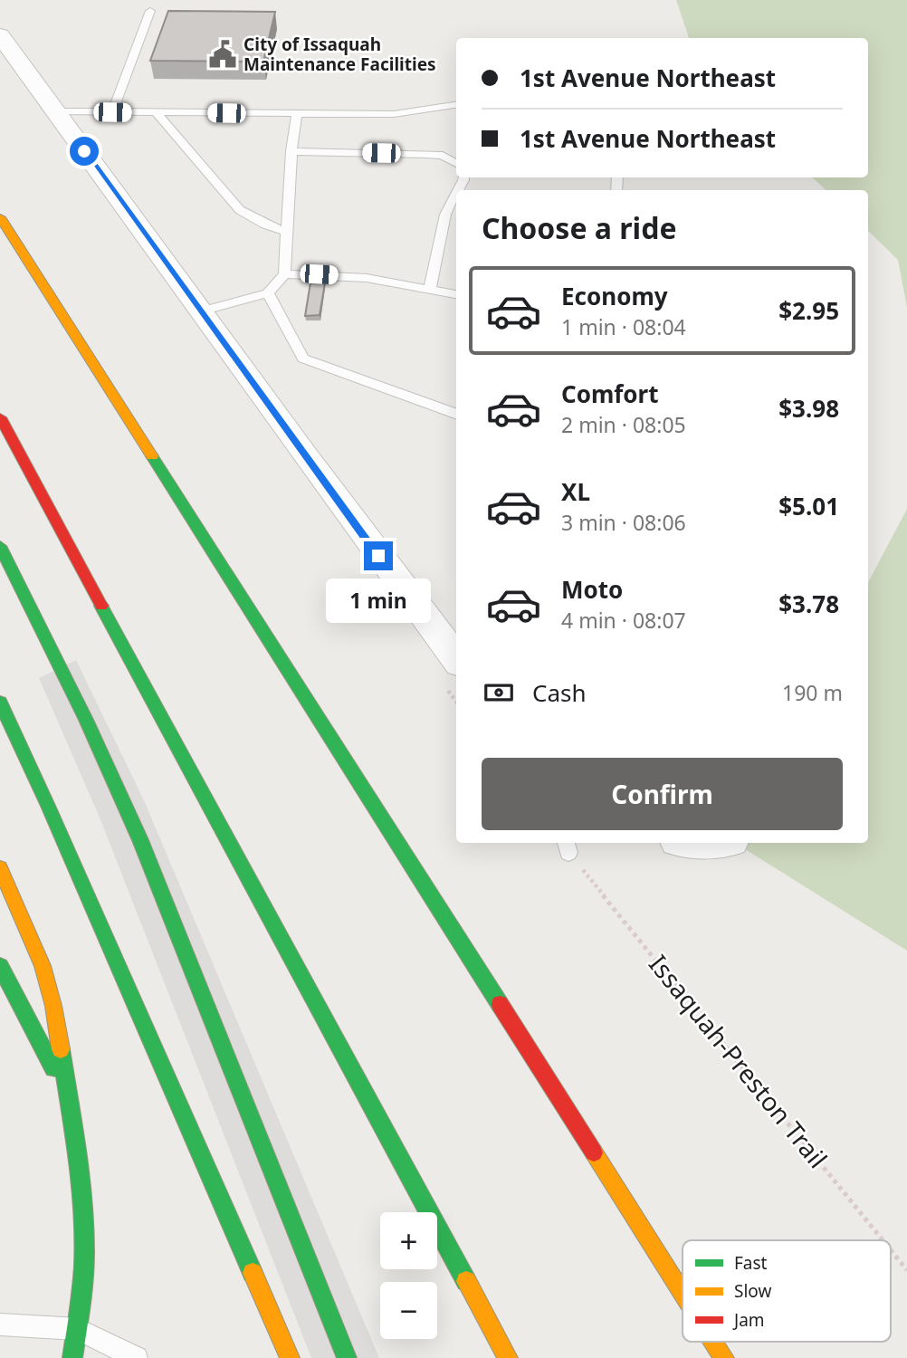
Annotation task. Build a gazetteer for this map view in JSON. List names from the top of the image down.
{
  "streets": {
    "path": ["Issaquah-Preston Trail"]
  },
  "places": {
    "public building": ["City of Issaquah Maintenance Facilities"]
  },
  "legend": ["Fast", "Slow", "Jam"],
  "page": {
    "banner": ["1st Avenue Northeast", "1st Avenue Northeast"],
    "heading": "Choose a ride",
    "list": [
      {
        "name": "Economy",
        "note": "1 min · 08:04",
        "value": "$2.95"
      },
      {
        "name": "Comfort",
        "note": "2 min · 08:05",
        "value": "$3.98"
      },
      {
        "name": "XL",
        "note": "3 min · 08:06",
        "value": "$5.01"
      },
      {
        "name": "Moto",
        "note": "4 min · 08:07",
        "value": "$3.78"
      }
    ],
    "bubble": "1 min",
    "pay": ["Cash", "190 m"],
    "buttons": "Confirm",
    "map_buttons": ["+", "−"]
  }
}
